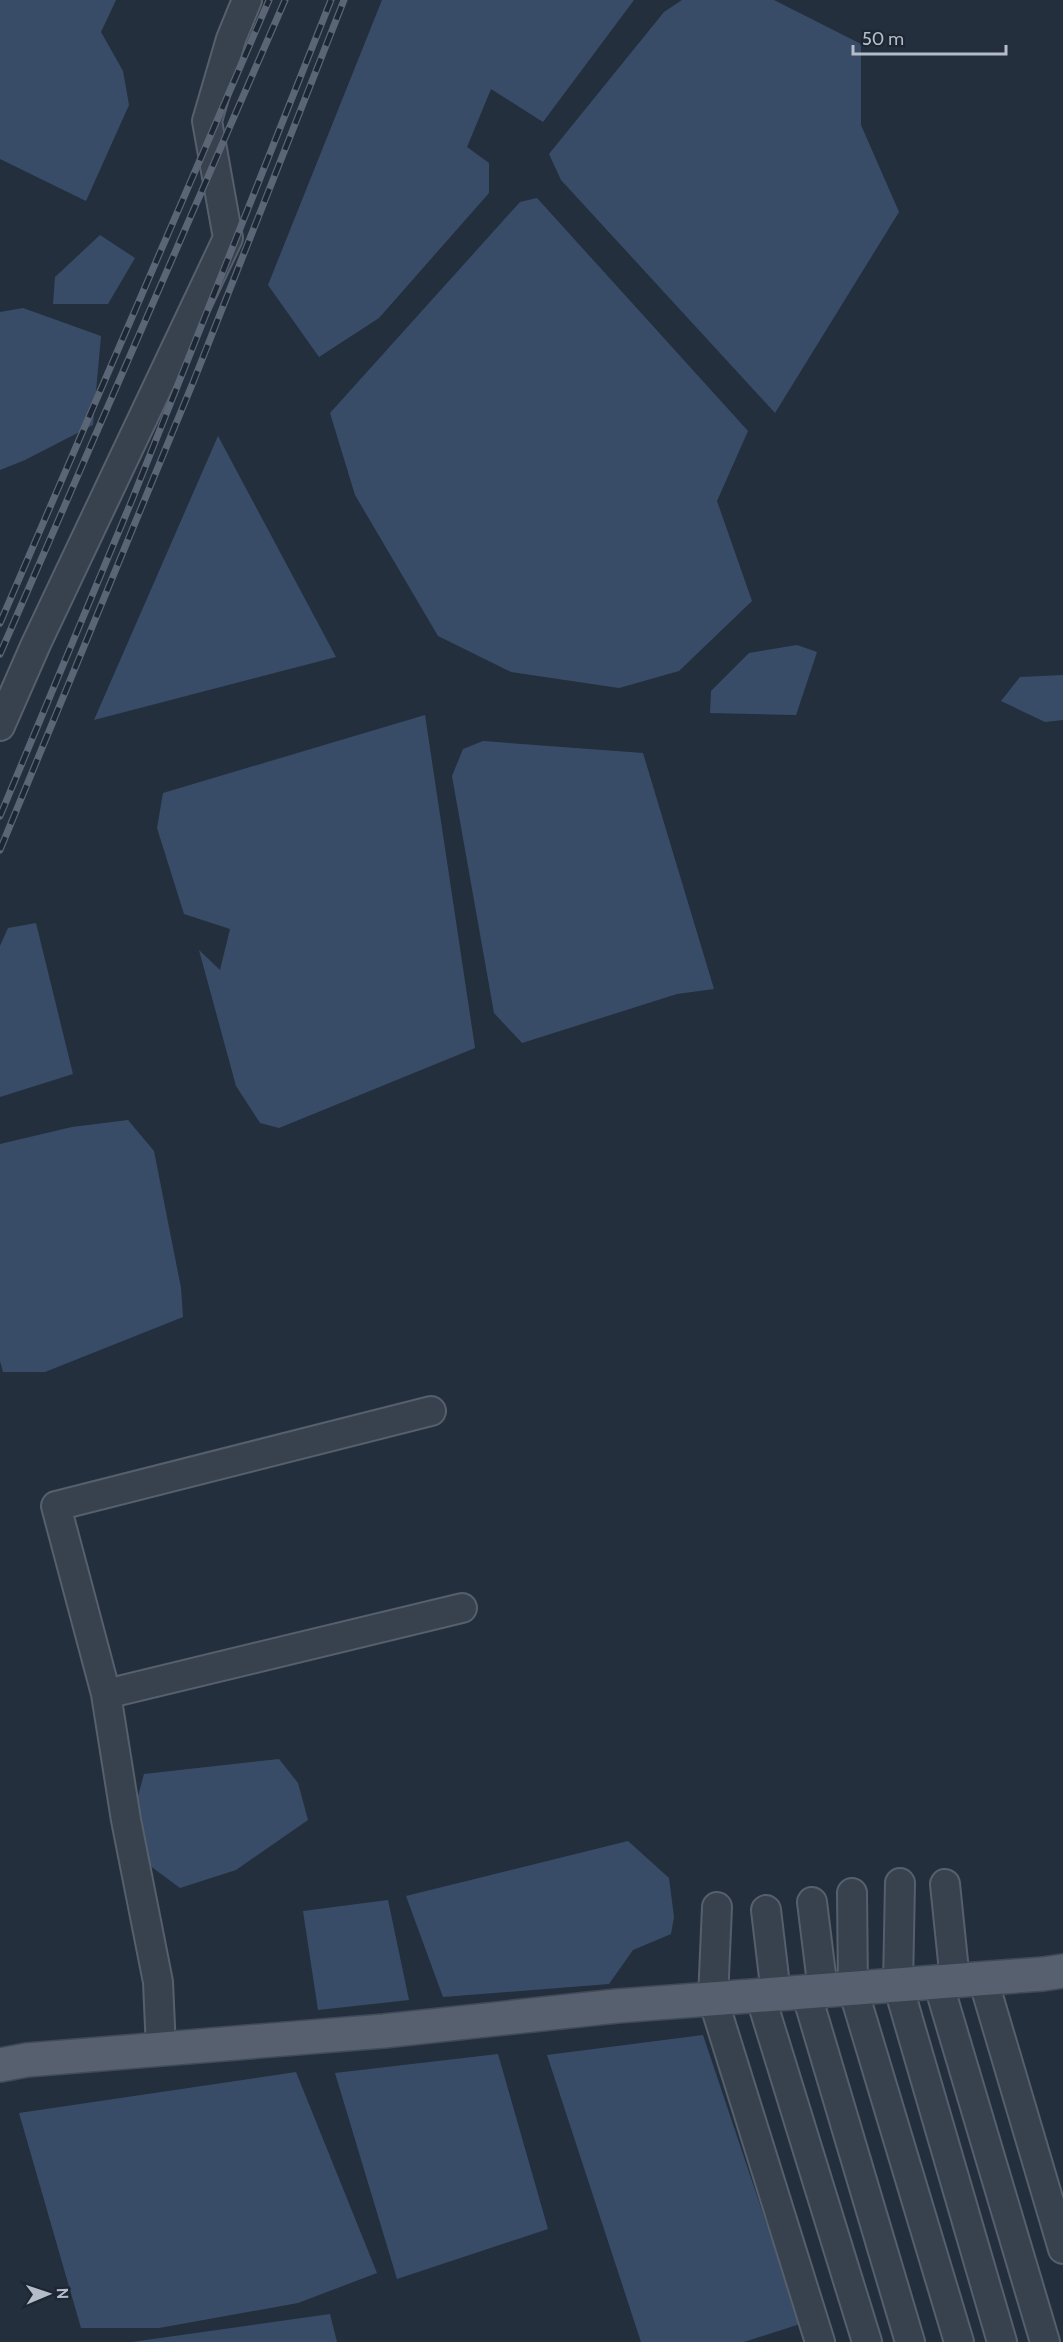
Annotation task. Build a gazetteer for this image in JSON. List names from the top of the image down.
{
  "scale_bar": "50 m",
  "north": "right"
}
